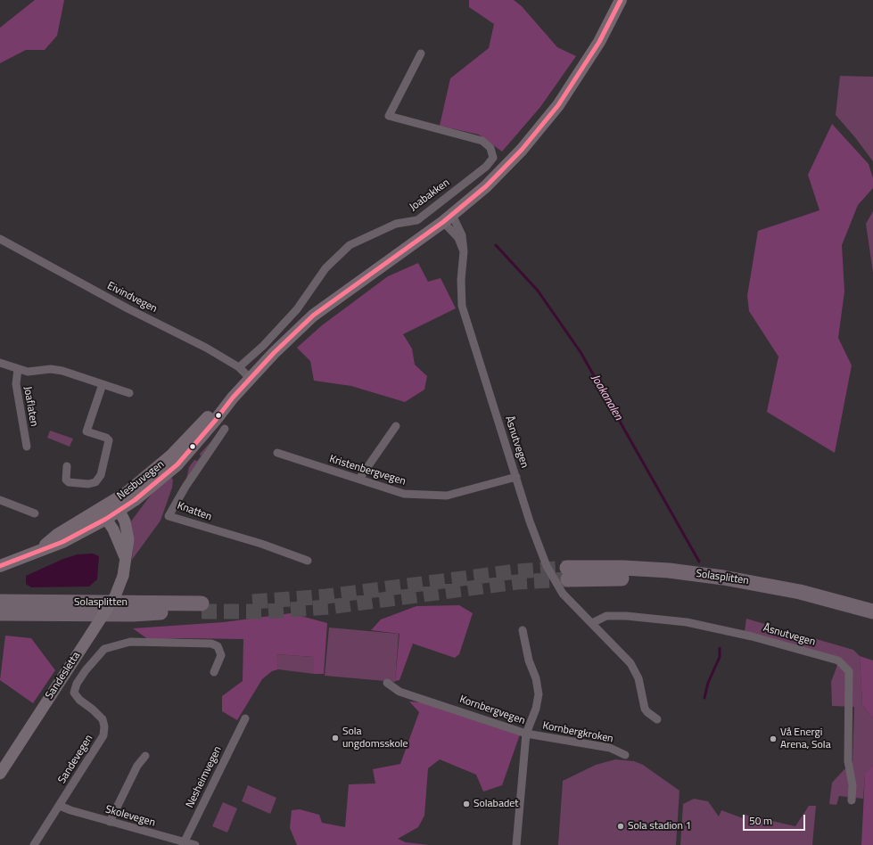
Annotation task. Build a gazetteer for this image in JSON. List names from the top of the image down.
{
  "streets": {
    "highway": ["Solasplitten"],
    "main road": ["Nesbuvegen"],
    "street": [
      "Joabakken",
      "Eivindvegen",
      "Joaflaten",
      "Åsnutvegen",
      "Kristenbergvegen",
      "Knatten",
      "Sandesletta",
      "Kornbergvegen",
      "Kornbergkroken",
      "Sandevegen",
      "Nesheimvegen",
      "Skolevegen"
    ]
  },
  "crossings": [
    ["Joabakken", "Eivindvegen"],
    ["Eivindvegen", "Nesbuvegen"],
    ["Åsnutvegen", "Kristenbergvegen"],
    ["Åsnutvegen", "Nesbuvegen"],
    ["Nesbuvegen", "Knatten"],
    ["Nesbuvegen", "Sandesletta"],
    ["Kornbergvegen", "Kornbergkroken"],
    ["Sandevegen", "Skolevegen"],
    ["Nesheimvegen", "Skolevegen"]
  ],
  "water": ["Joakanalen"],
  "places": [
    "Sola ungdomsskole",
    "Vå Energi Arena, Sola",
    "Solabadet",
    "Sola stadion 1"
  ],
  "scale_bar": "50 m"
}
